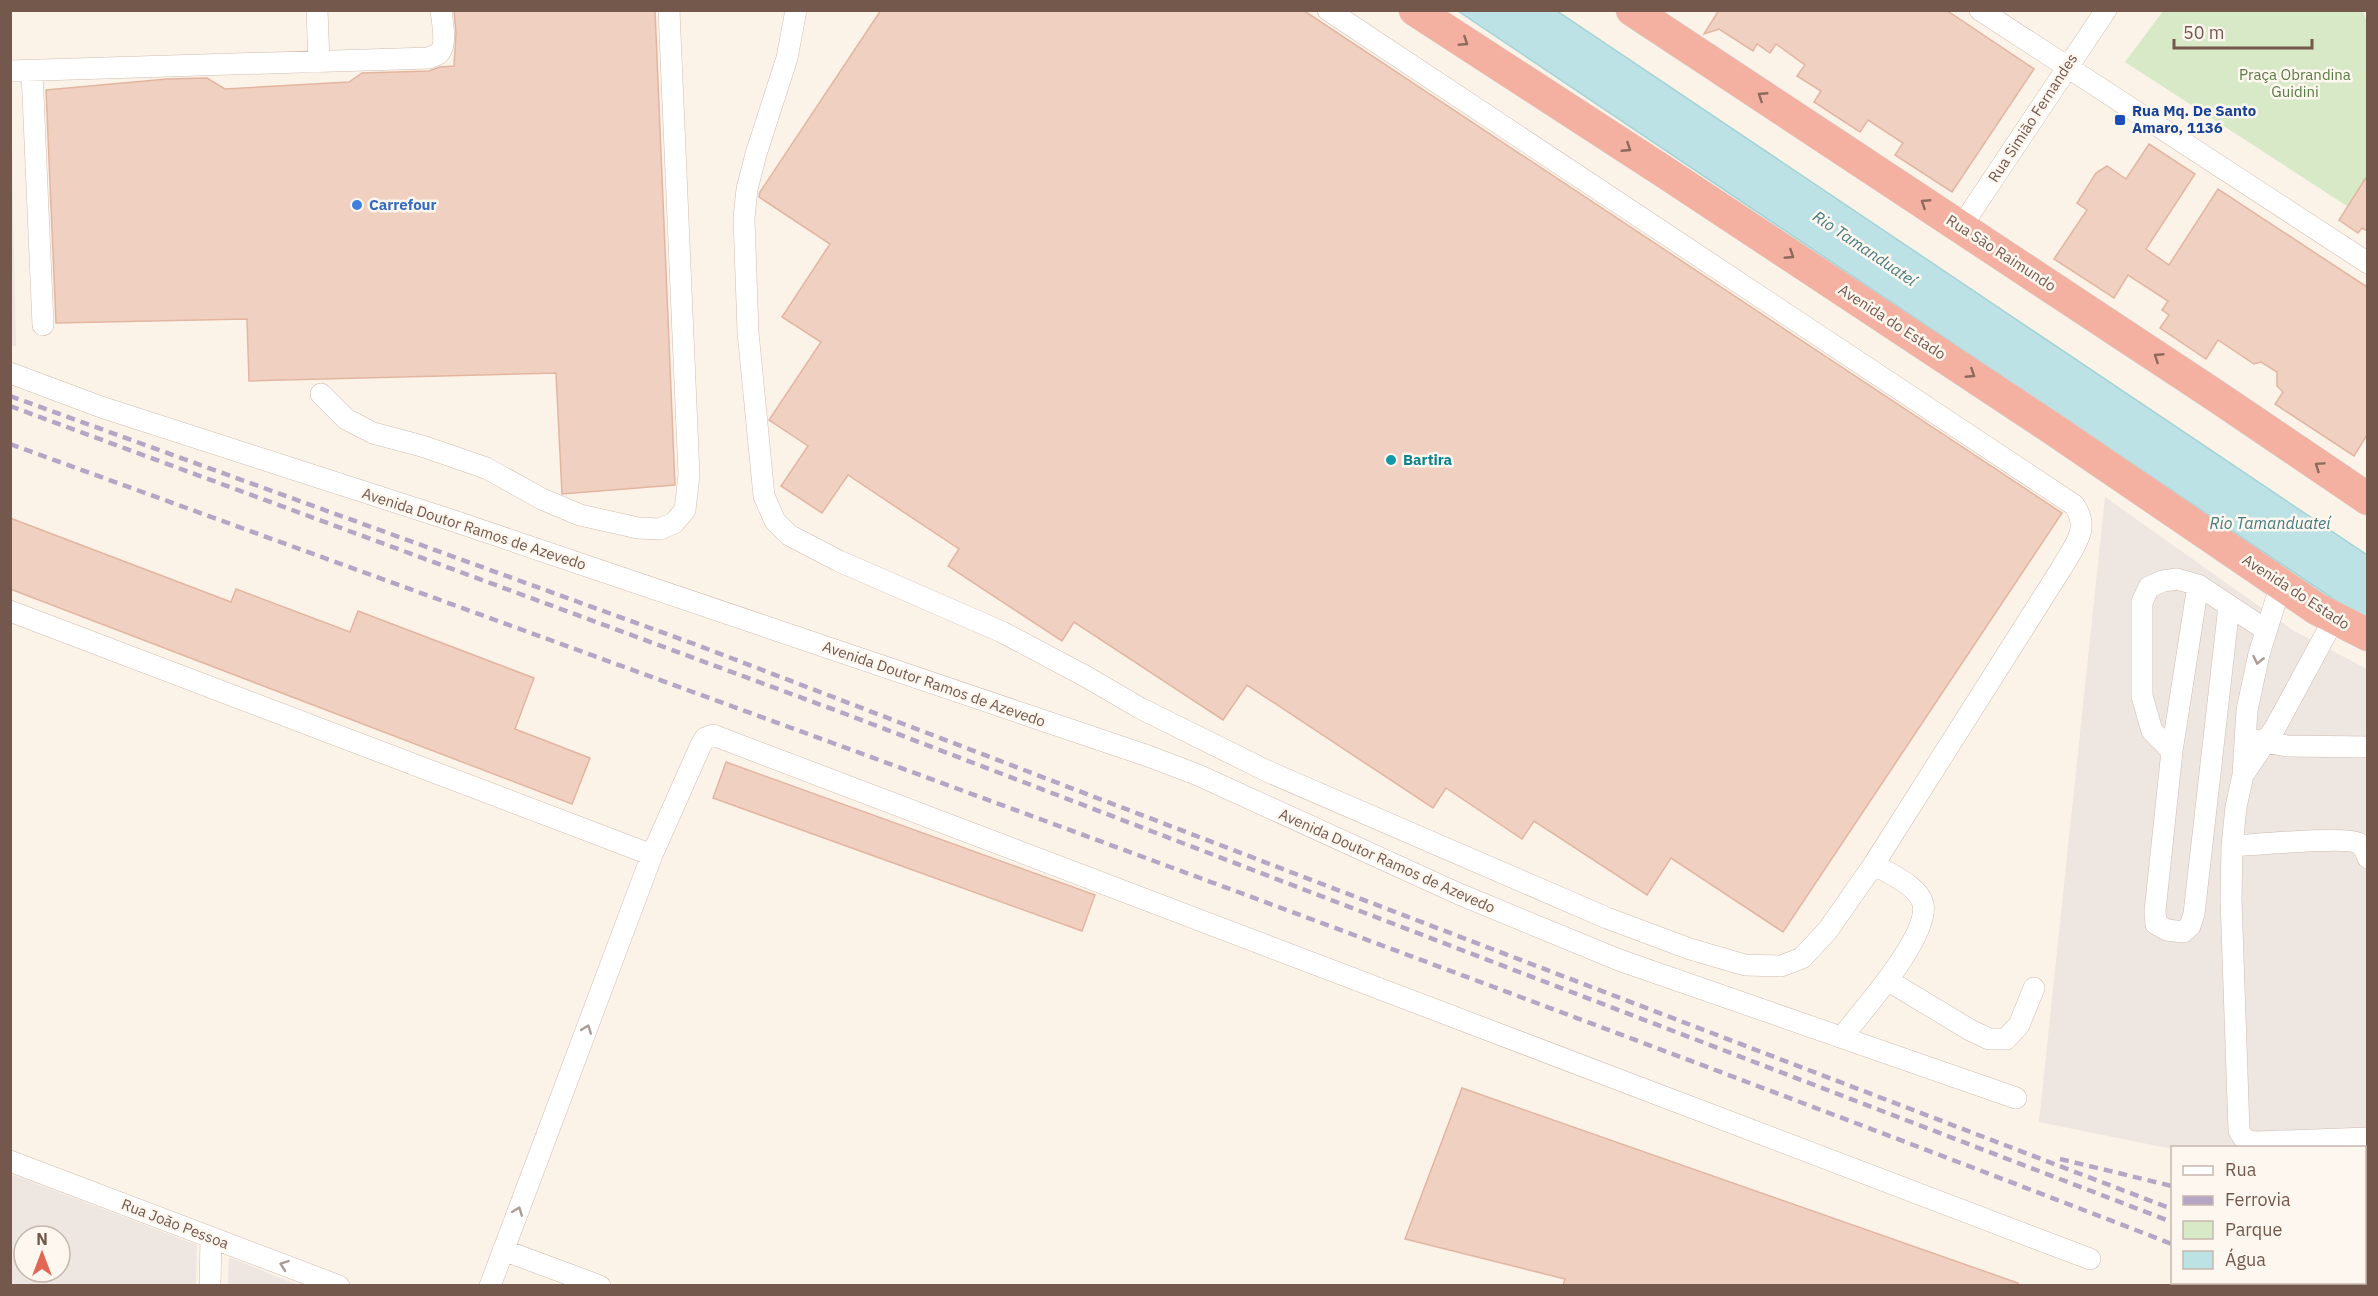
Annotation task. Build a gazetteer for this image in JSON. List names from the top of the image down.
{
  "streets": {
    "highway": ["Rua São Raimundo", "Avenida do Estado"],
    "street": ["Rua Simião Fernandes", "Avenida Doutor Ramos de Azevedo", "Rua João Pessoa"]
  },
  "crossings": [
    ["Rua Simião Fernandes", "Rua São Raimundo"]
  ],
  "one_way": ["Rua São Raimundo", "Avenida do Estado", "Rua João Pessoa"],
  "water": ["Rio Tamanduateí"],
  "parks": ["Praça Obrandina Guidini"],
  "places": {
    "transit": ["Rua Mq. De Santo Amaro, 1136"],
    "other": ["Carrefour", "Bartira"]
  },
  "legend": [
    "Rua",
    "Ferrovia",
    "Parque",
    "Água"
  ],
  "scale_bar": "50 m",
  "north": "top"
}
